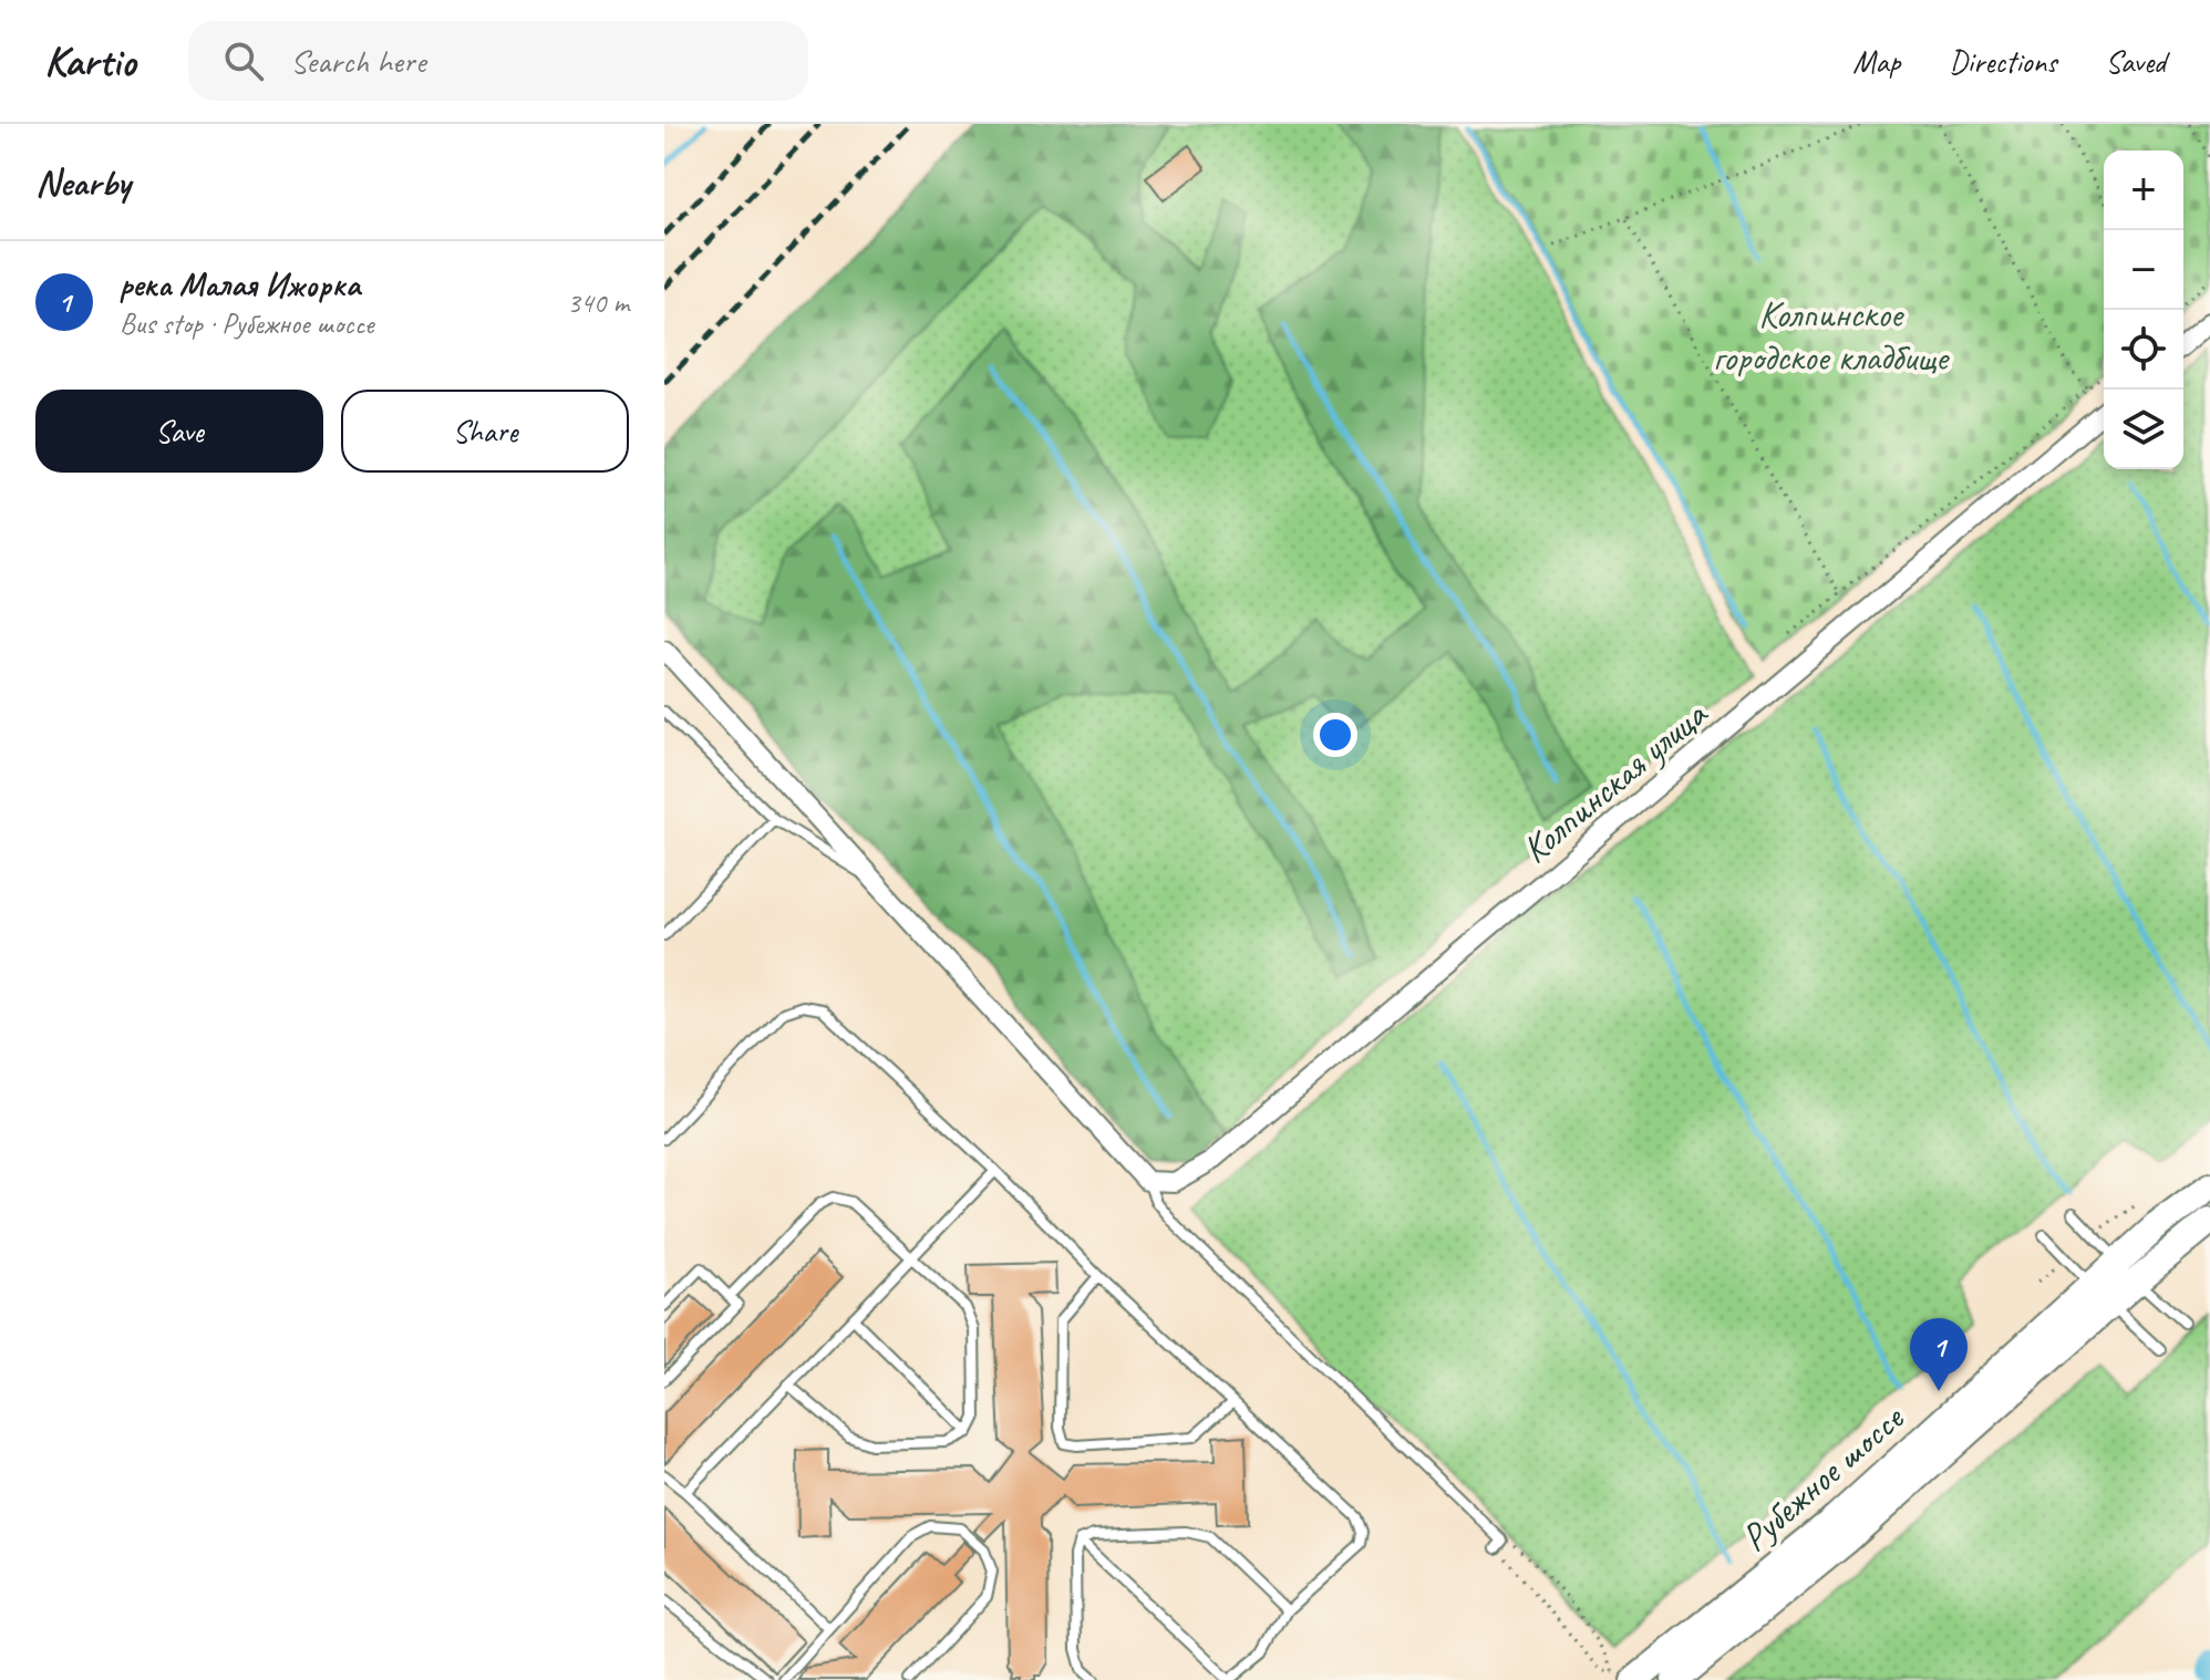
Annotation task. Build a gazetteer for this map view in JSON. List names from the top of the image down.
{
  "streets": {
    "main road": ["Рубежное шоссе"],
    "street": ["Колпинская улица"]
  },
  "parks": ["Колпинское городское кладбище"],
  "page": {
    "header": "Kartio",
    "search": "Search here",
    "nav": ["Map", "Directions", "Saved"],
    "heading": "Nearby",
    "map_buttons": ["+", "−"],
    "list": [
      {
        "mark": "1",
        "name": "река Малая Ижорка",
        "note": "Bus stop · Рубежное шоссе",
        "value": "340 m"
      }
    ],
    "buttons": ["Save", "Share"],
    "pins": "1"
  }
}
